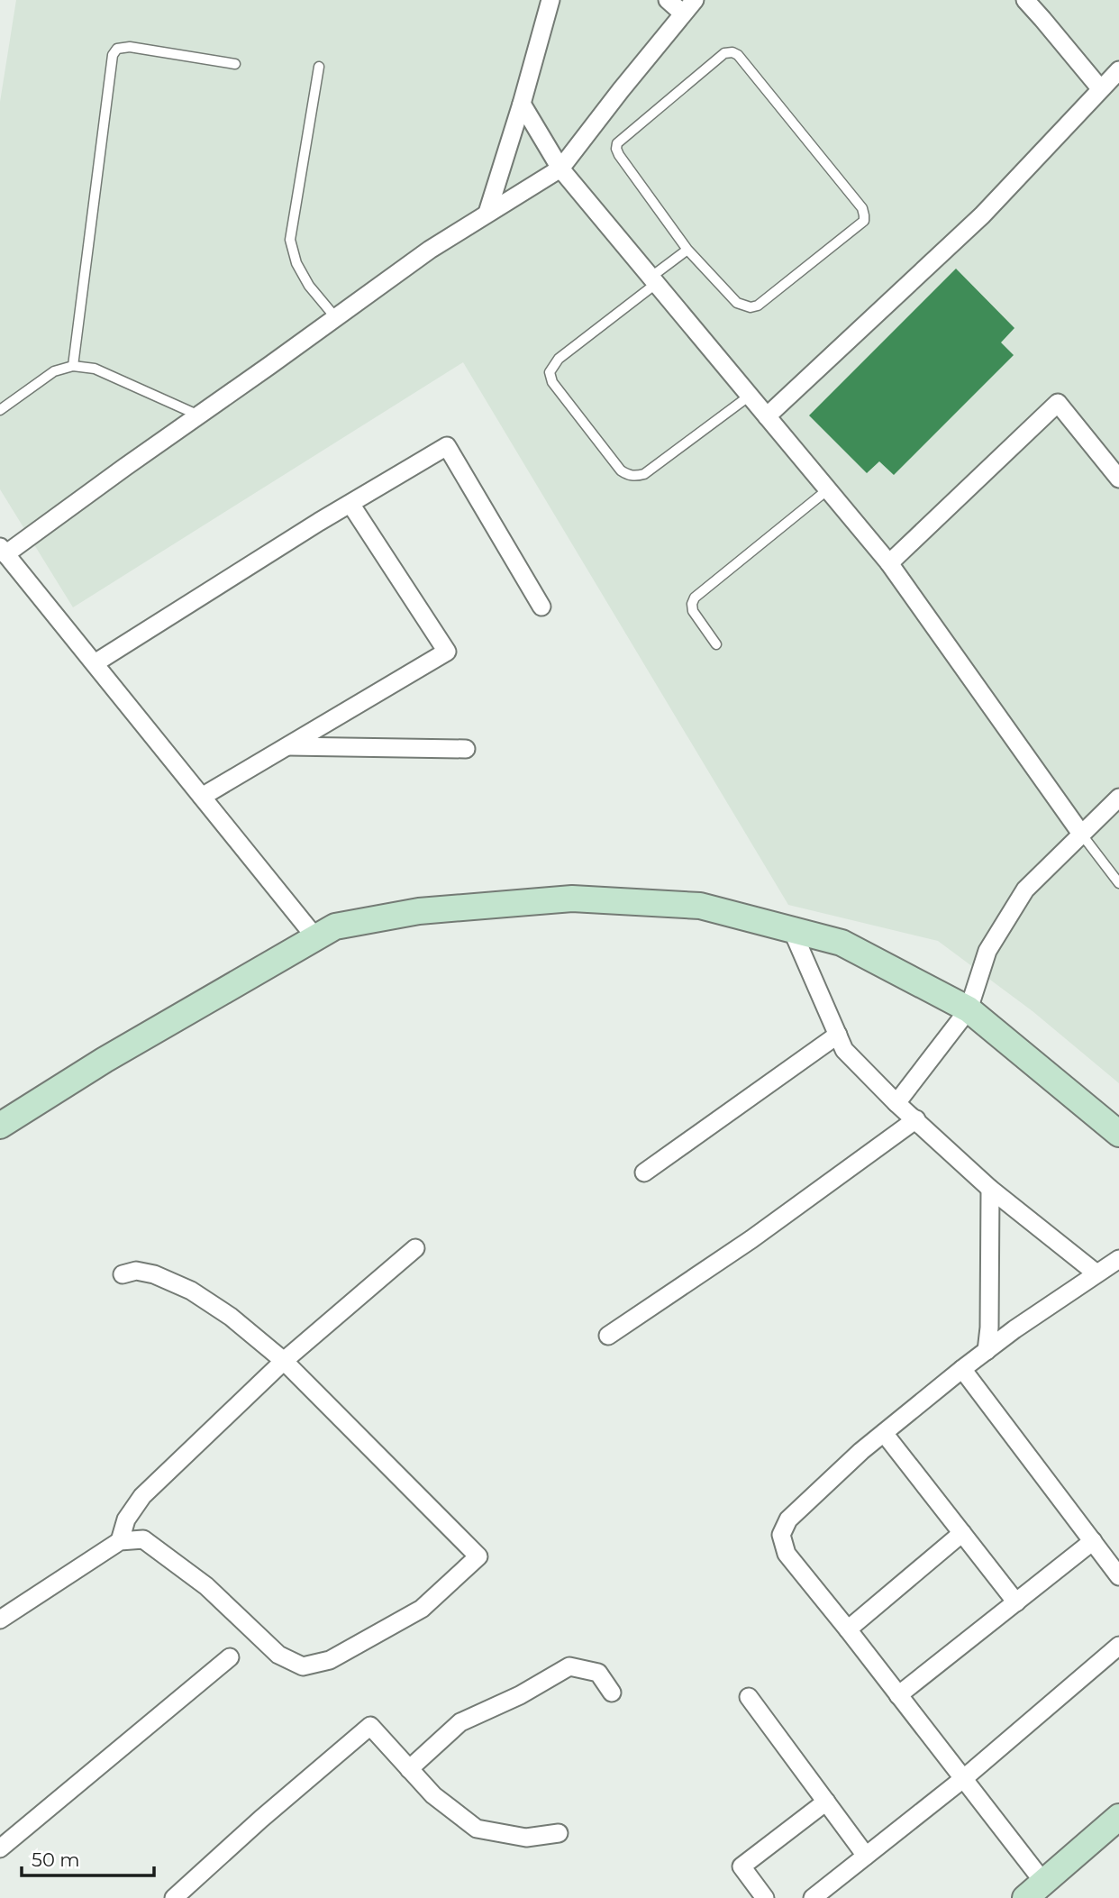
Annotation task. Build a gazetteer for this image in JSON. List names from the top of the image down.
{
  "scale_bar": "50 m"
}
